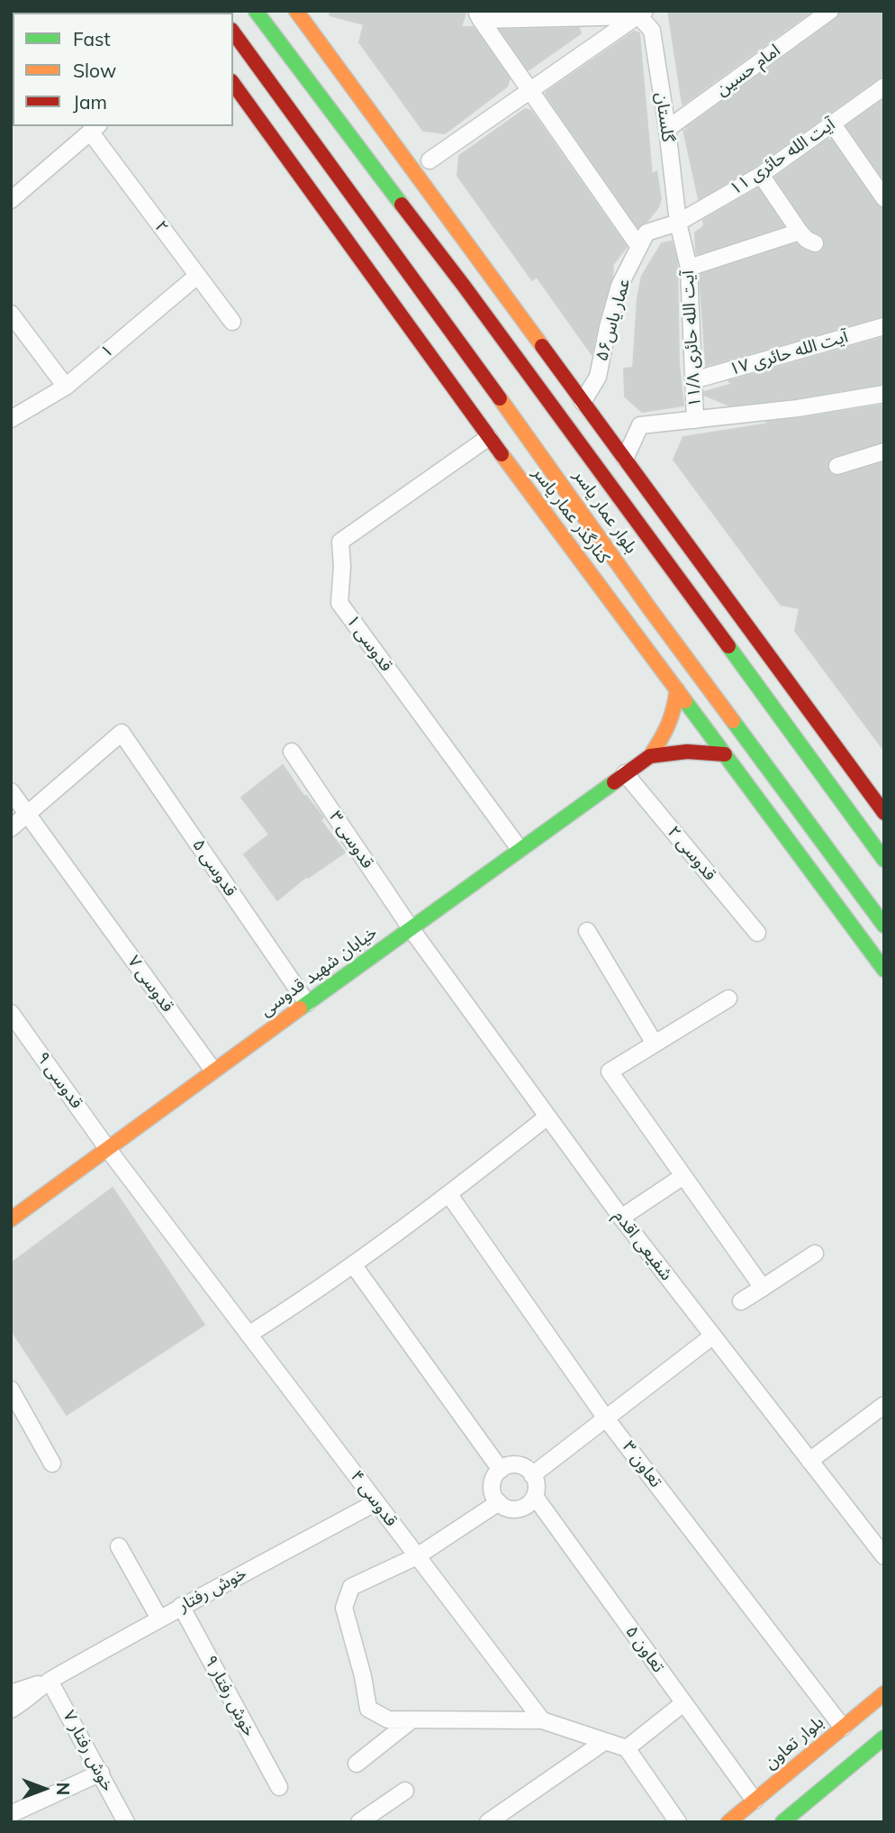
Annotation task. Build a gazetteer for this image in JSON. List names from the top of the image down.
{
  "streets": {
    "main road": [
      "بلوار عمار یاسر",
      "کنارگذر عمار یاسر",
      "خیابان شهید قدوسی",
      "بلوار تعاون"
    ],
    "street": [
      "امام حسین",
      "گلستان",
      "آیت الله حائری ۱۱",
      "۲",
      "عمار یاس۵۶",
      "آیت الله حائری ۱۱/۸",
      "۱",
      "آیت الله حائری ۱۷",
      "قدوسی ۱",
      "قدوسی ۳",
      "قدوسی ۲",
      "قدوسی ۵",
      "قدوسی ۷",
      "قدوسی ۹",
      "شفیعی اقدم",
      "تعاون ۳",
      "قدوسی ۴",
      "خوش رفتار",
      "تعاون ۵",
      "خوش رفتار ۹",
      "خوش رفتار ۷"
    ]
  },
  "crossings": [
    ["امام حسین", "گلستان"],
    ["گلستان", "آیت الله حائری ۱۱"],
    ["گلستان", "عمار یاس۵۶"],
    ["گلستان", "آیت الله حائری ۱۱/۸"],
    ["آیت الله حائری ۱۱", "عمار یاس۵۶"],
    ["آیت الله حائری ۱۱", "آیت الله حائری ۱۱/۸"],
    ["۲", "۱"],
    ["عمار یاس۵۶", "آیت الله حائری ۱۱/۸"],
    ["آیت الله حائری ۱۱/۸", "آیت الله حائری ۱۷"],
    ["کنارگذر عمار یاسر", "قدوسی ۱"],
    ["قدوسی ۱", "خیابان شهید قدوسی"],
    ["قدوسی ۳", "خیابان شهید قدوسی"],
    ["قدوسی ۳", "شفیعی اقدم"],
    ["قدوسی ۲", "خیابان شهید قدوسی"],
    ["قدوسی ۵", "خیابان شهید قدوسی"],
    ["قدوسی ۵", "قدوسی ۷"],
    ["خیابان شهید قدوسی", "قدوسی ۷"],
    ["خیابان شهید قدوسی", "قدوسی ۹"],
    ["خیابان شهید قدوسی", "شفیعی اقدم"],
    ["خیابان شهید قدوسی", "قدوسی ۴"],
    ["قدوسی ۹", "قدوسی ۴"],
    ["تعاون ۳", "بلوار تعاون"],
    ["قدوسی ۴", "خوش رفتار"],
    ["خوش رفتار", "خوش رفتار ۹"],
    ["خوش رفتار", "خوش رفتار ۷"],
    ["تعاون ۵", "بلوار تعاون"]
  ],
  "legend": ["Fast", "Slow", "Jam"],
  "north": "right"
}
